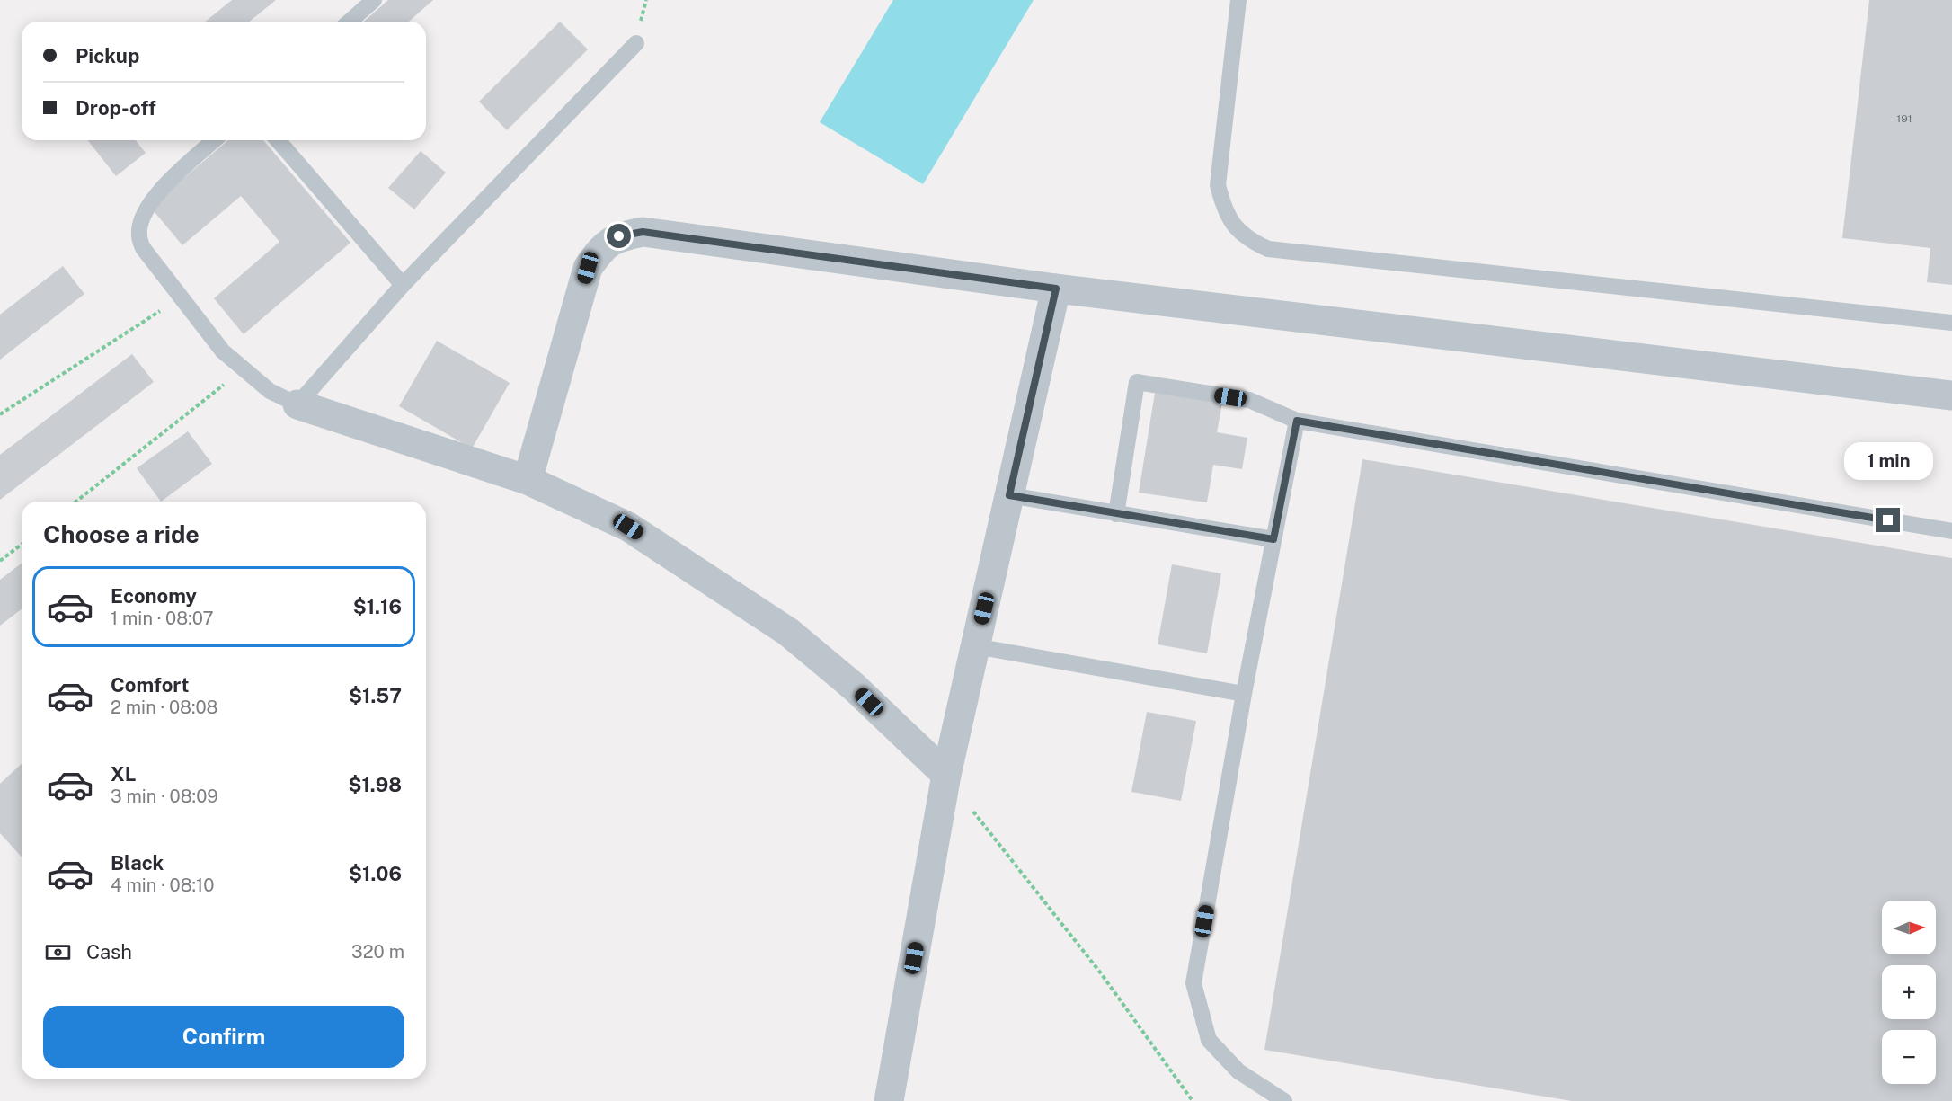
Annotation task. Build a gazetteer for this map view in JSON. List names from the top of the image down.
{
  "house_numbers": ["191"],
  "north": "right",
  "page": {
    "banner": ["Pickup", "Drop-off"],
    "bubble": "1 min",
    "heading": "Choose a ride",
    "list": [
      {
        "name": "Economy",
        "note": "1 min · 08:07",
        "value": "$1.16"
      },
      {
        "name": "Comfort",
        "note": "2 min · 08:08",
        "value": "$1.57"
      },
      {
        "name": "XL",
        "note": "3 min · 08:09",
        "value": "$1.98"
      },
      {
        "name": "Black",
        "note": "4 min · 08:10",
        "value": "$1.06"
      }
    ],
    "map_buttons": ["+", "−"],
    "pay": ["Cash", "320 m"],
    "buttons": "Confirm"
  }
}
